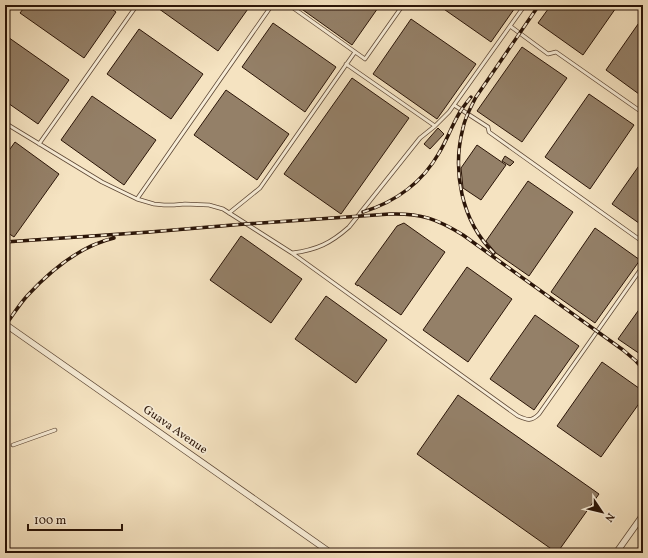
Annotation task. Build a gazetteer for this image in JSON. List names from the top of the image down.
{
  "streets": {
    "street": ["Guava Avenue"]
  },
  "scale_bar": "100 m",
  "north": "bottom right"
}
